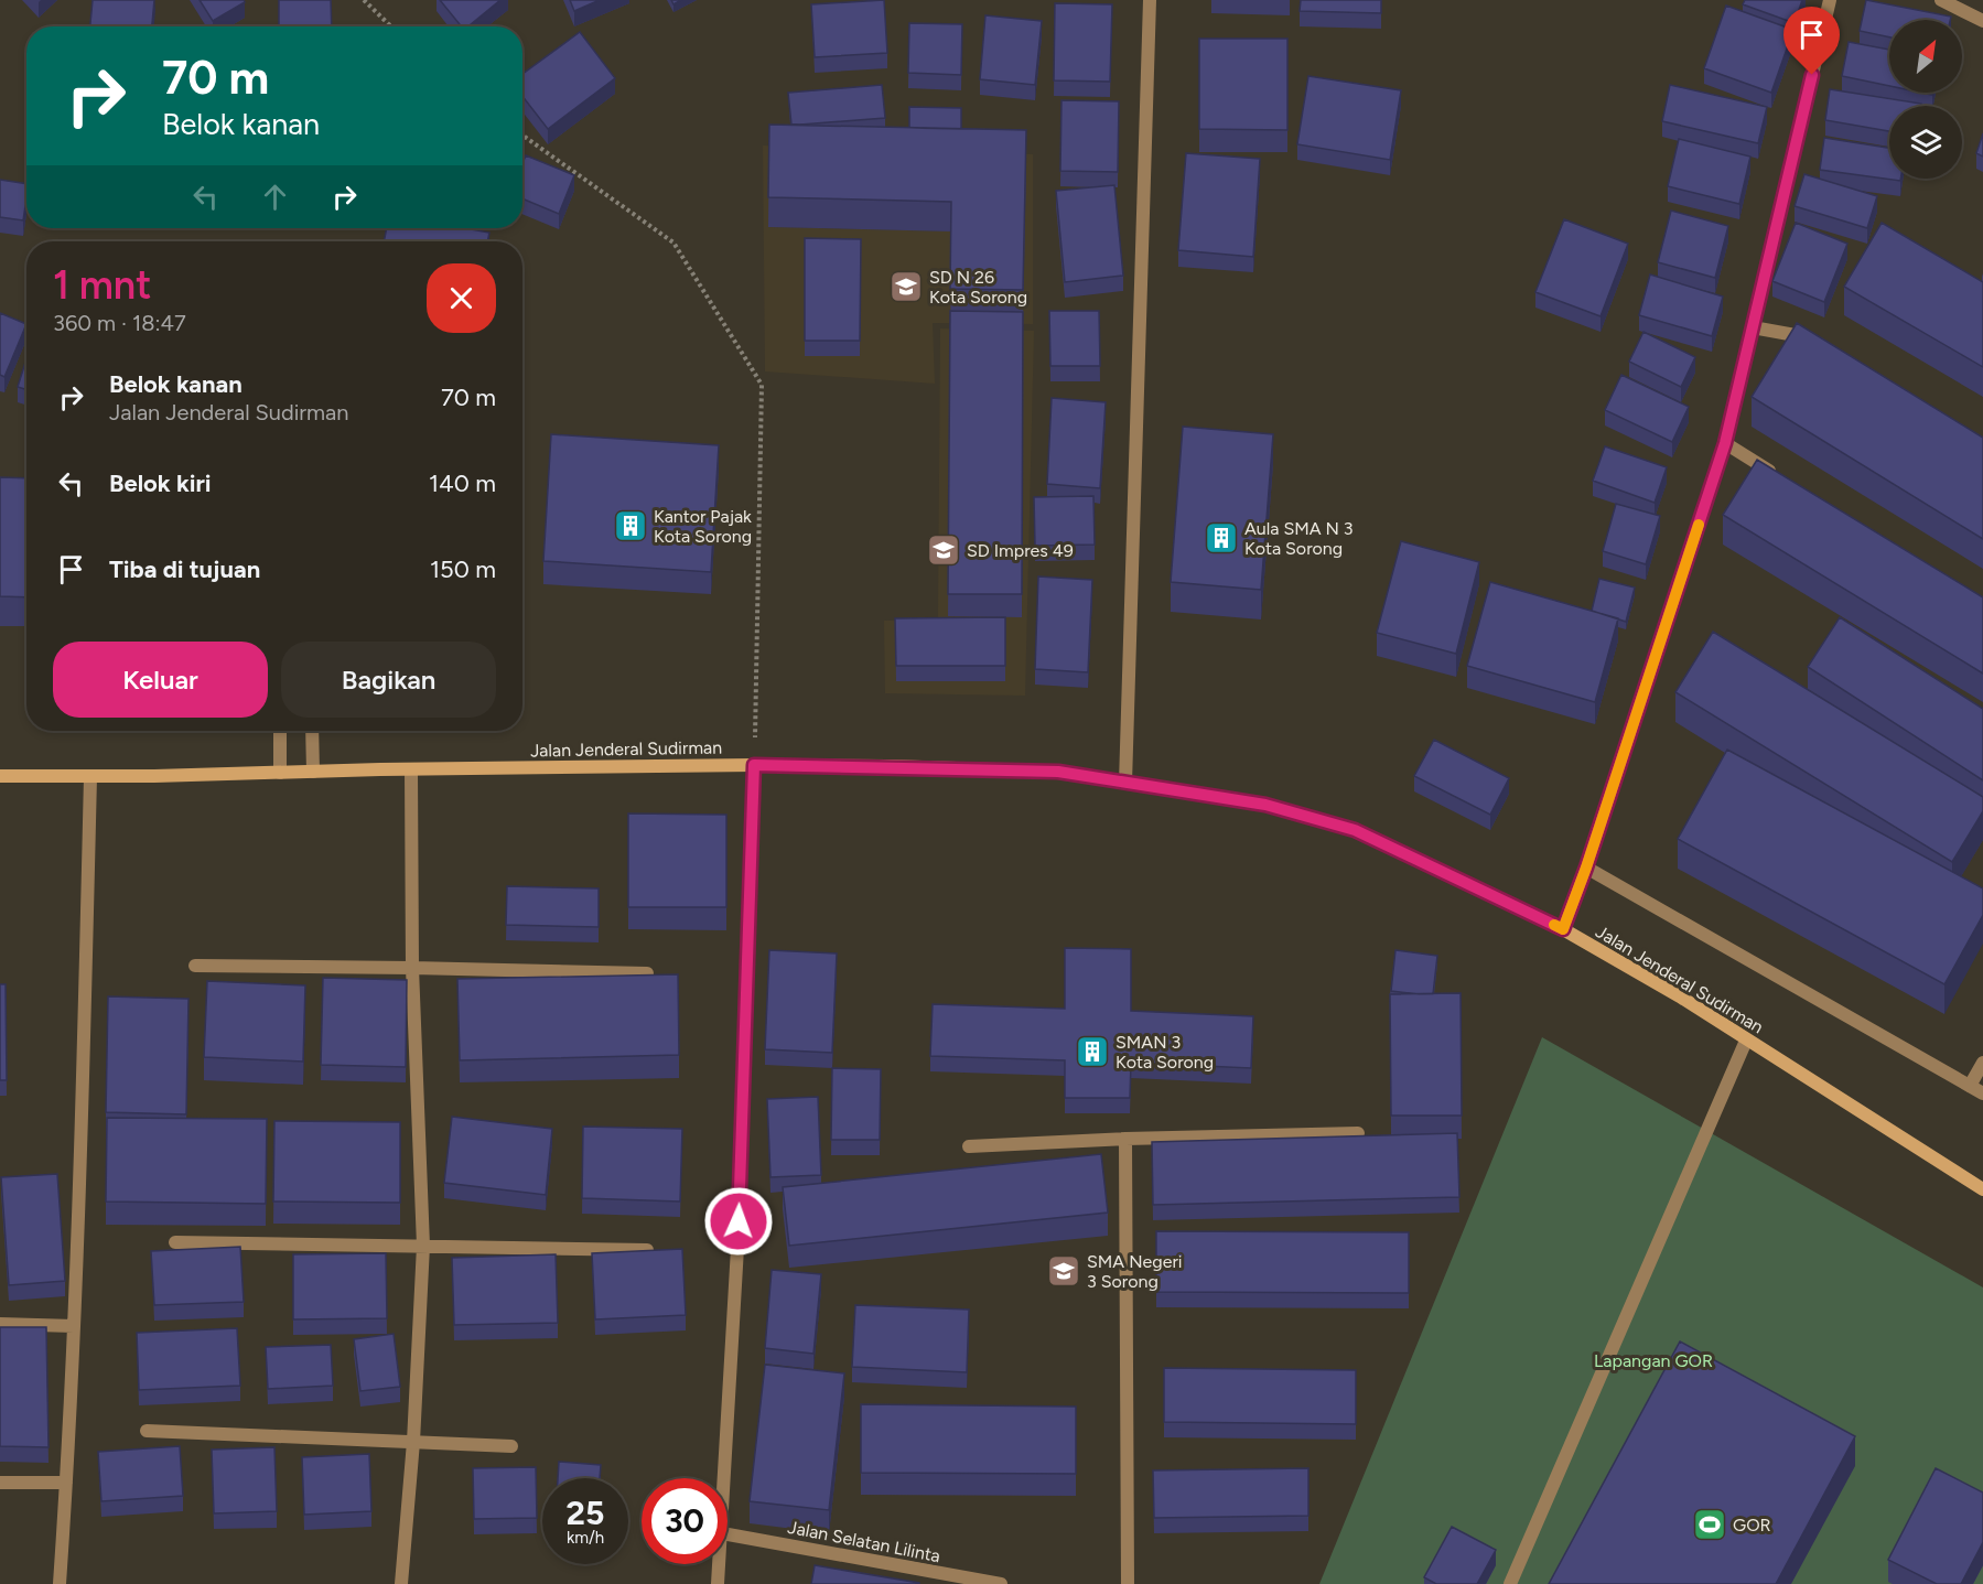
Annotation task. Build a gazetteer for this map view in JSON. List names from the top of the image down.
{
  "streets": {
    "main road": ["Jalan Jenderal Sudirman"],
    "street": ["Jalan Selatan Lilinta"]
  },
  "parks": ["Lapangan GOR"],
  "places": {
    "school or university": ["SD N 26 Kota Sorong", "SD Impres 49", "SMA Negeri 3 Sorong"],
    "building": ["Kantor Pajak Kota Sorong", "Aula SMA N 3 Kota Sorong", "SMAN 3 Kota Sorong"],
    "sports": ["GOR"]
  },
  "north": "top right",
  "page": {
    "turn": ["70 m", "Belok kanan"],
    "heading": ["1 mnt", "360 m · 18:47"],
    "list": [
      {
        "name": "Belok kanan",
        "note": "Jalan Jenderal Sudirman",
        "value": "70 m"
      },
      {
        "name": "Belok kiri",
        "value": "140 m"
      },
      {
        "name": "Tiba di tujuan",
        "value": "150 m"
      }
    ],
    "buttons": ["Keluar", "Bagikan"],
    "speed": "25 km/h",
    "limit": "30"
  }
}
